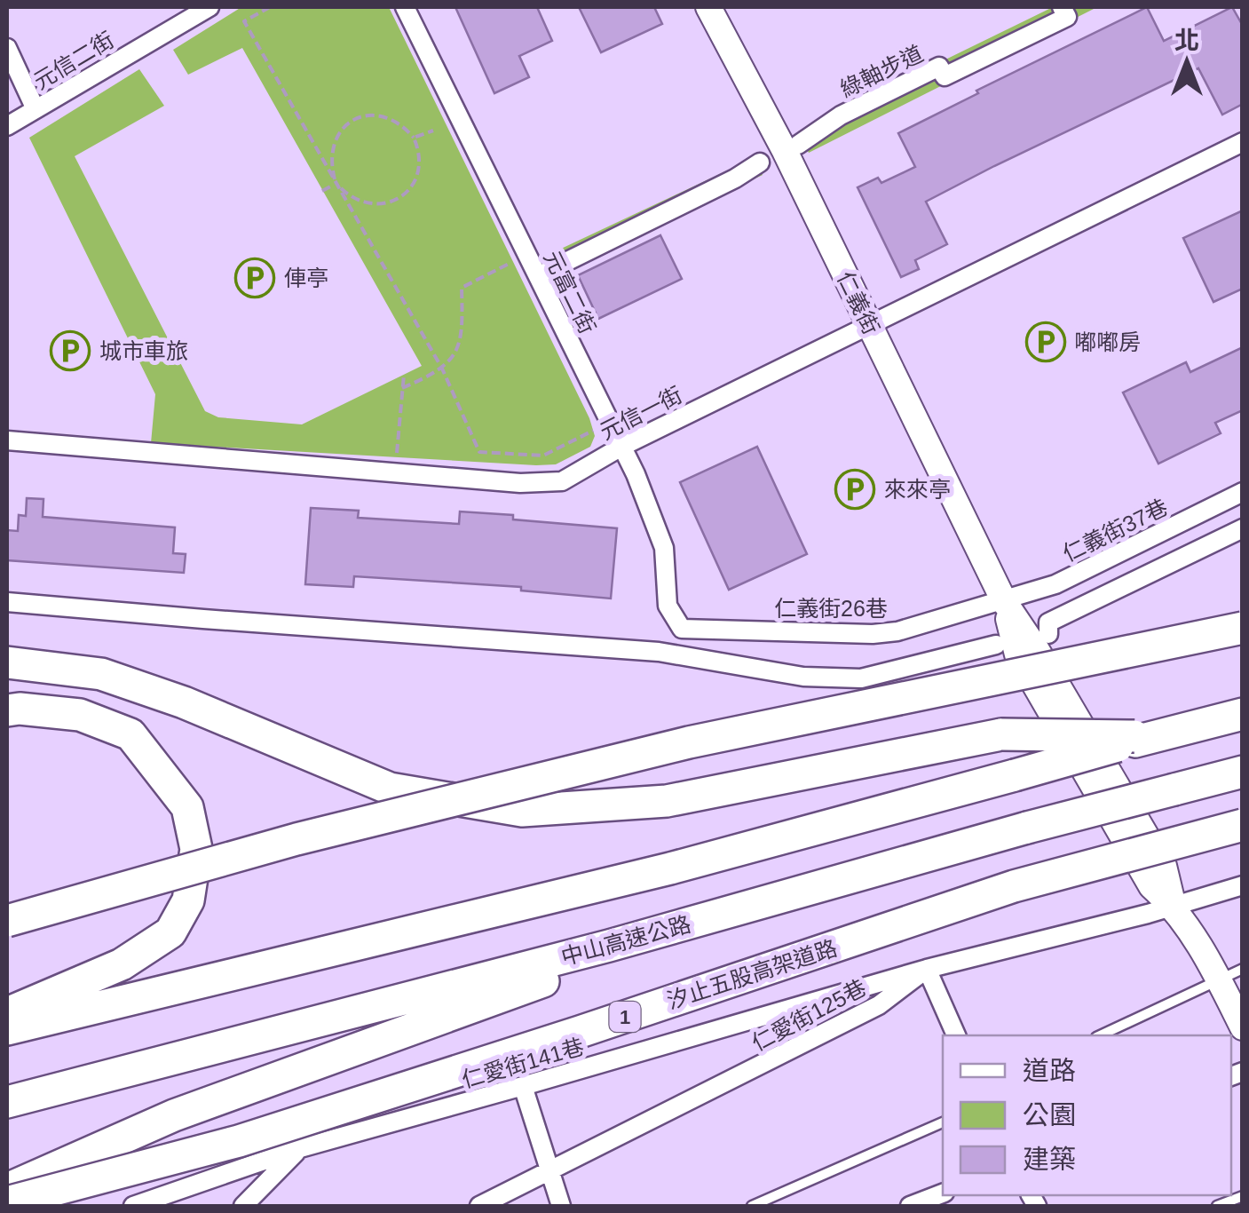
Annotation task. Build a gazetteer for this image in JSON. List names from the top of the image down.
{
  "streets": {
    "highway": ["中山高速公路", "汐止五股高架道路", "1"],
    "street": [
      "元信二街",
      "綠軸步道",
      "元富二街",
      "仁義街",
      "元信一街",
      "仁義街37巷",
      "仁義街26巷",
      "仁愛街125巷",
      "仁愛街141巷"
    ]
  },
  "crossings": [
    ["元富二街", "元信一街"],
    ["元富二街", "仁義街26巷"],
    ["仁義街", "元信一街"],
    ["仁義街", "仁義街37巷"],
    ["仁義街", "仁義街26巷"],
    ["仁義街", "仁愛街125巷"],
    ["仁義街37巷", "仁義街26巷"],
    ["仁愛街125巷", "仁愛街141巷"]
  ],
  "places": {
    "parking": [
      "俥亭",
      "嘟嘟房",
      "城市車旅",
      "來來亭"
    ]
  },
  "legend": ["道路", "公園", "建築"],
  "north": "top"
}
